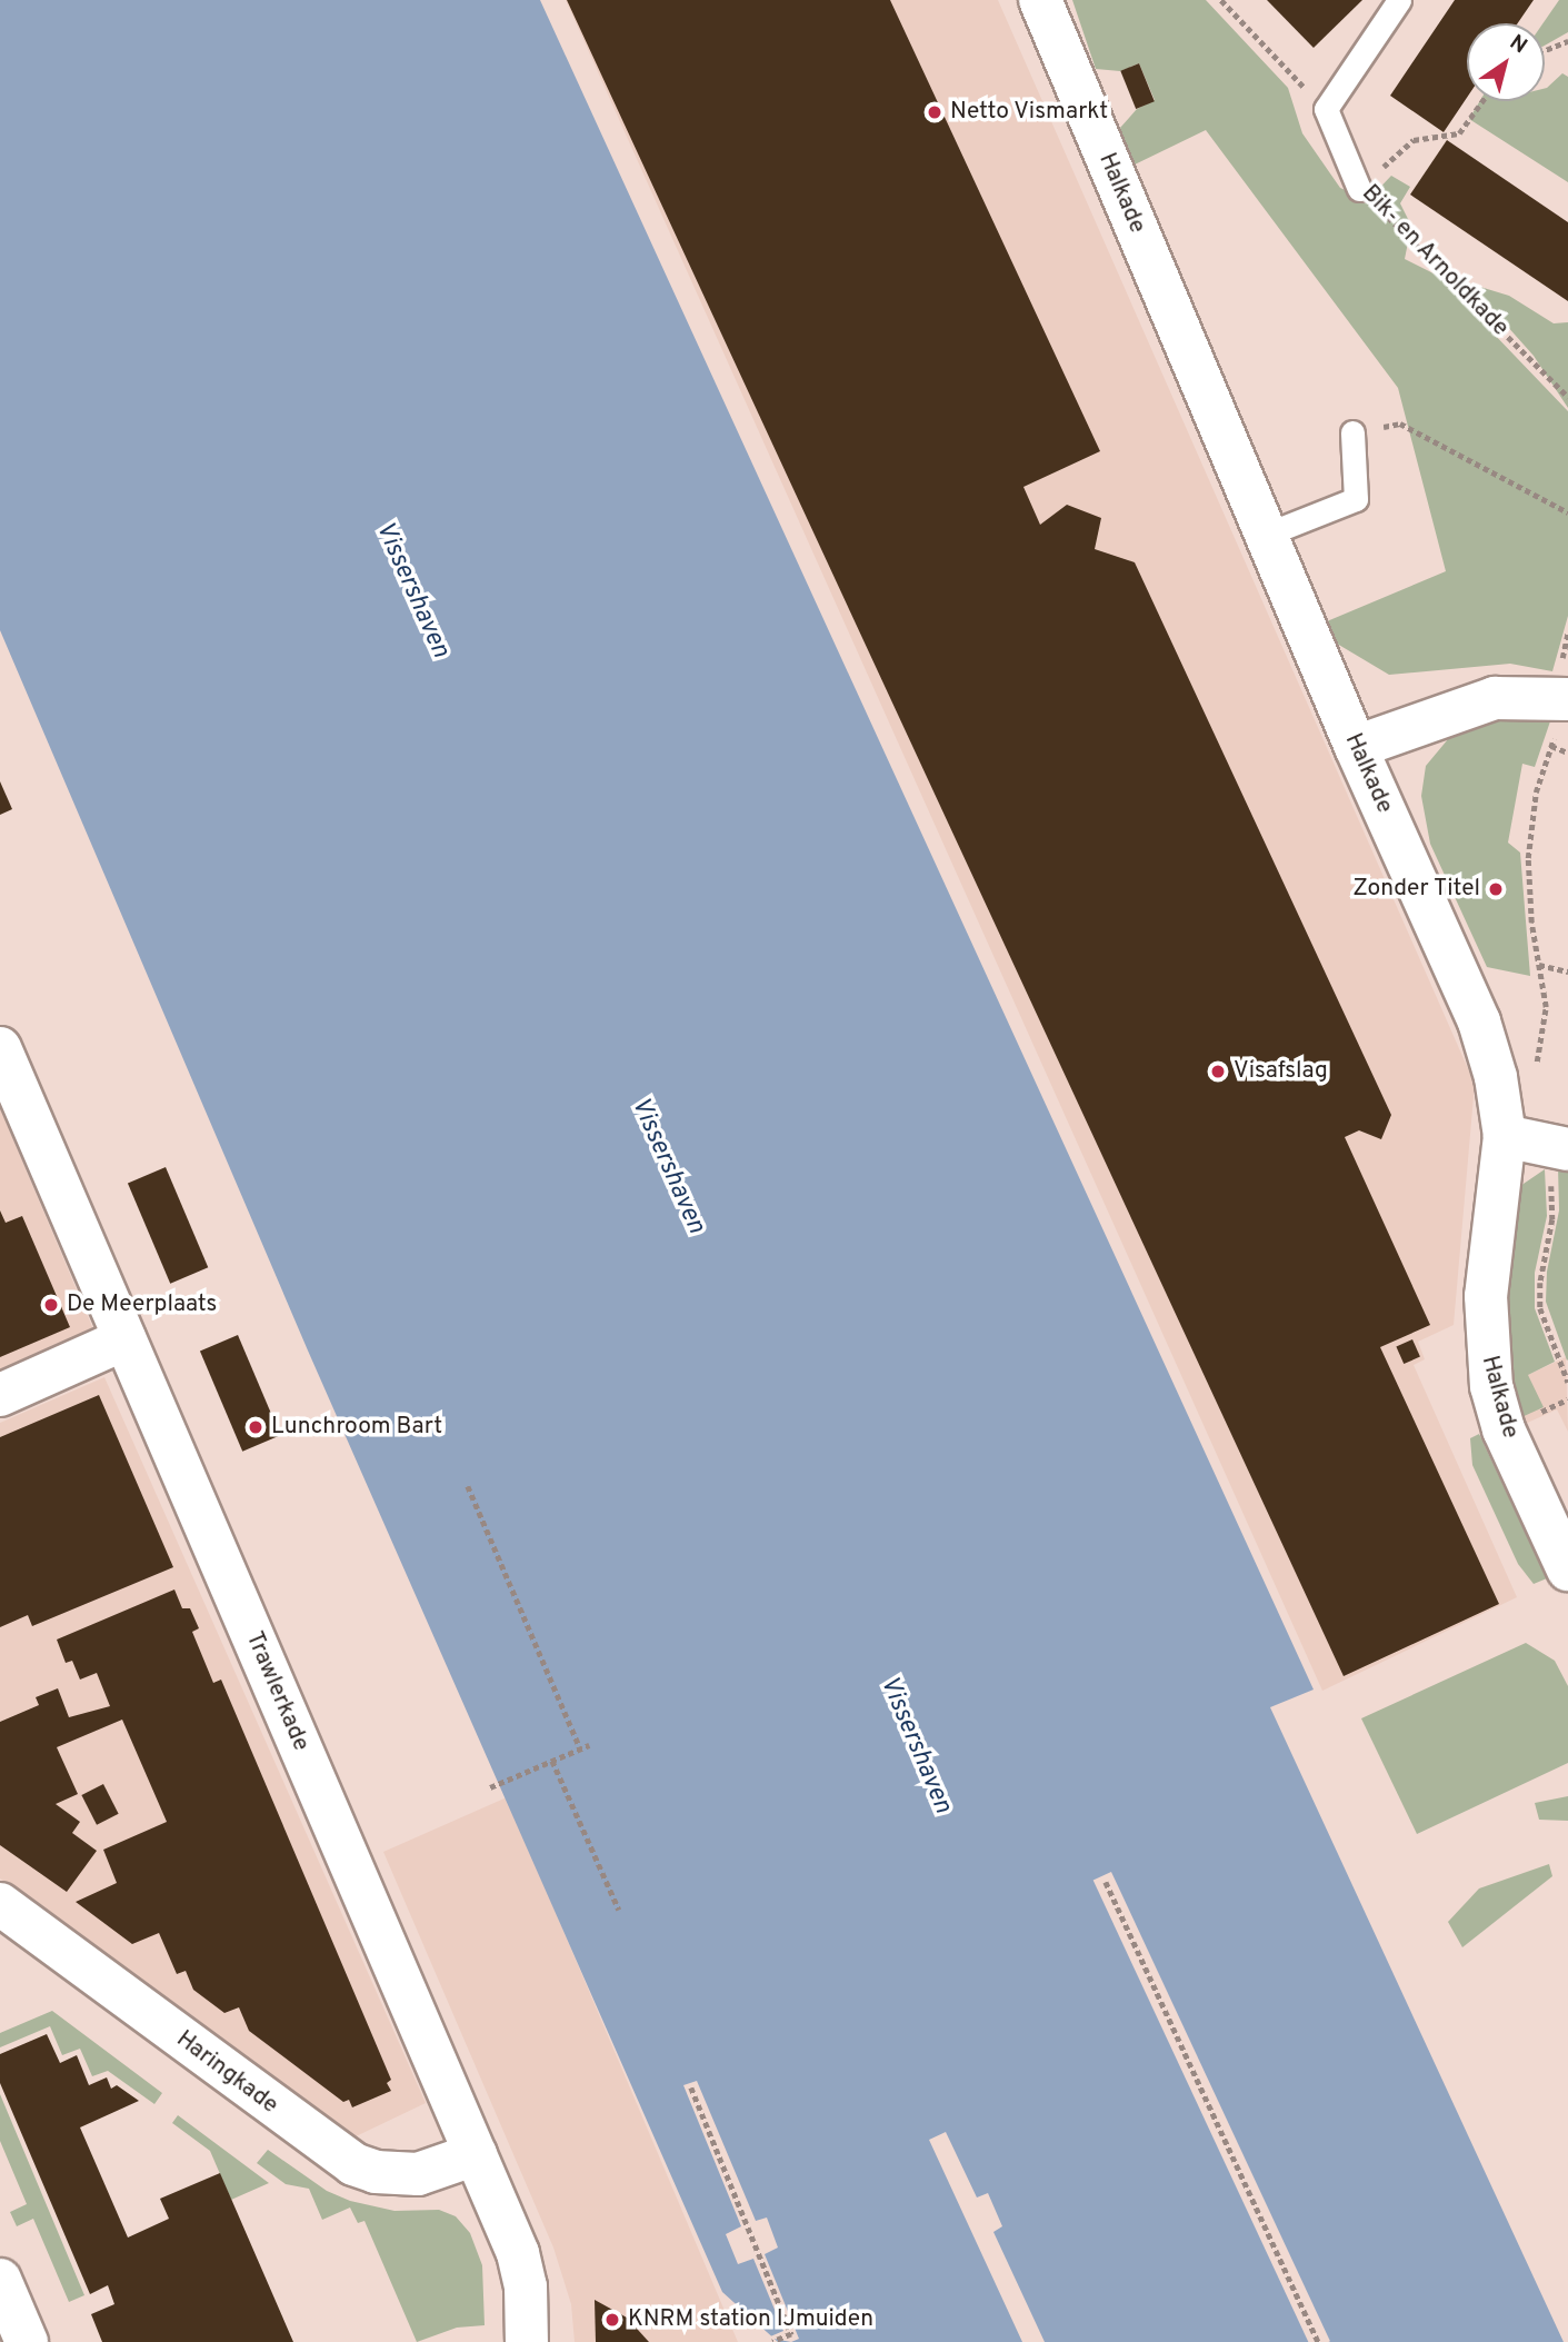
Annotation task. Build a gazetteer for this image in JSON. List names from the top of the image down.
{
  "streets": {
    "street": ["Halkade", "Trawlerkade", "Haringkade"],
    "lane": ["Bik- en Arnoldkade"]
  },
  "crossings": [
    ["Trawlerkade", "Haringkade"]
  ],
  "water": ["Vissershaven"],
  "places": [
    "Netto Vismarkt",
    "Zonder Titel",
    "Visafslag",
    "De Meerplaats",
    "Lunchroom Bart",
    "KNRM station IJmuiden"
  ],
  "north": "top right"
}
